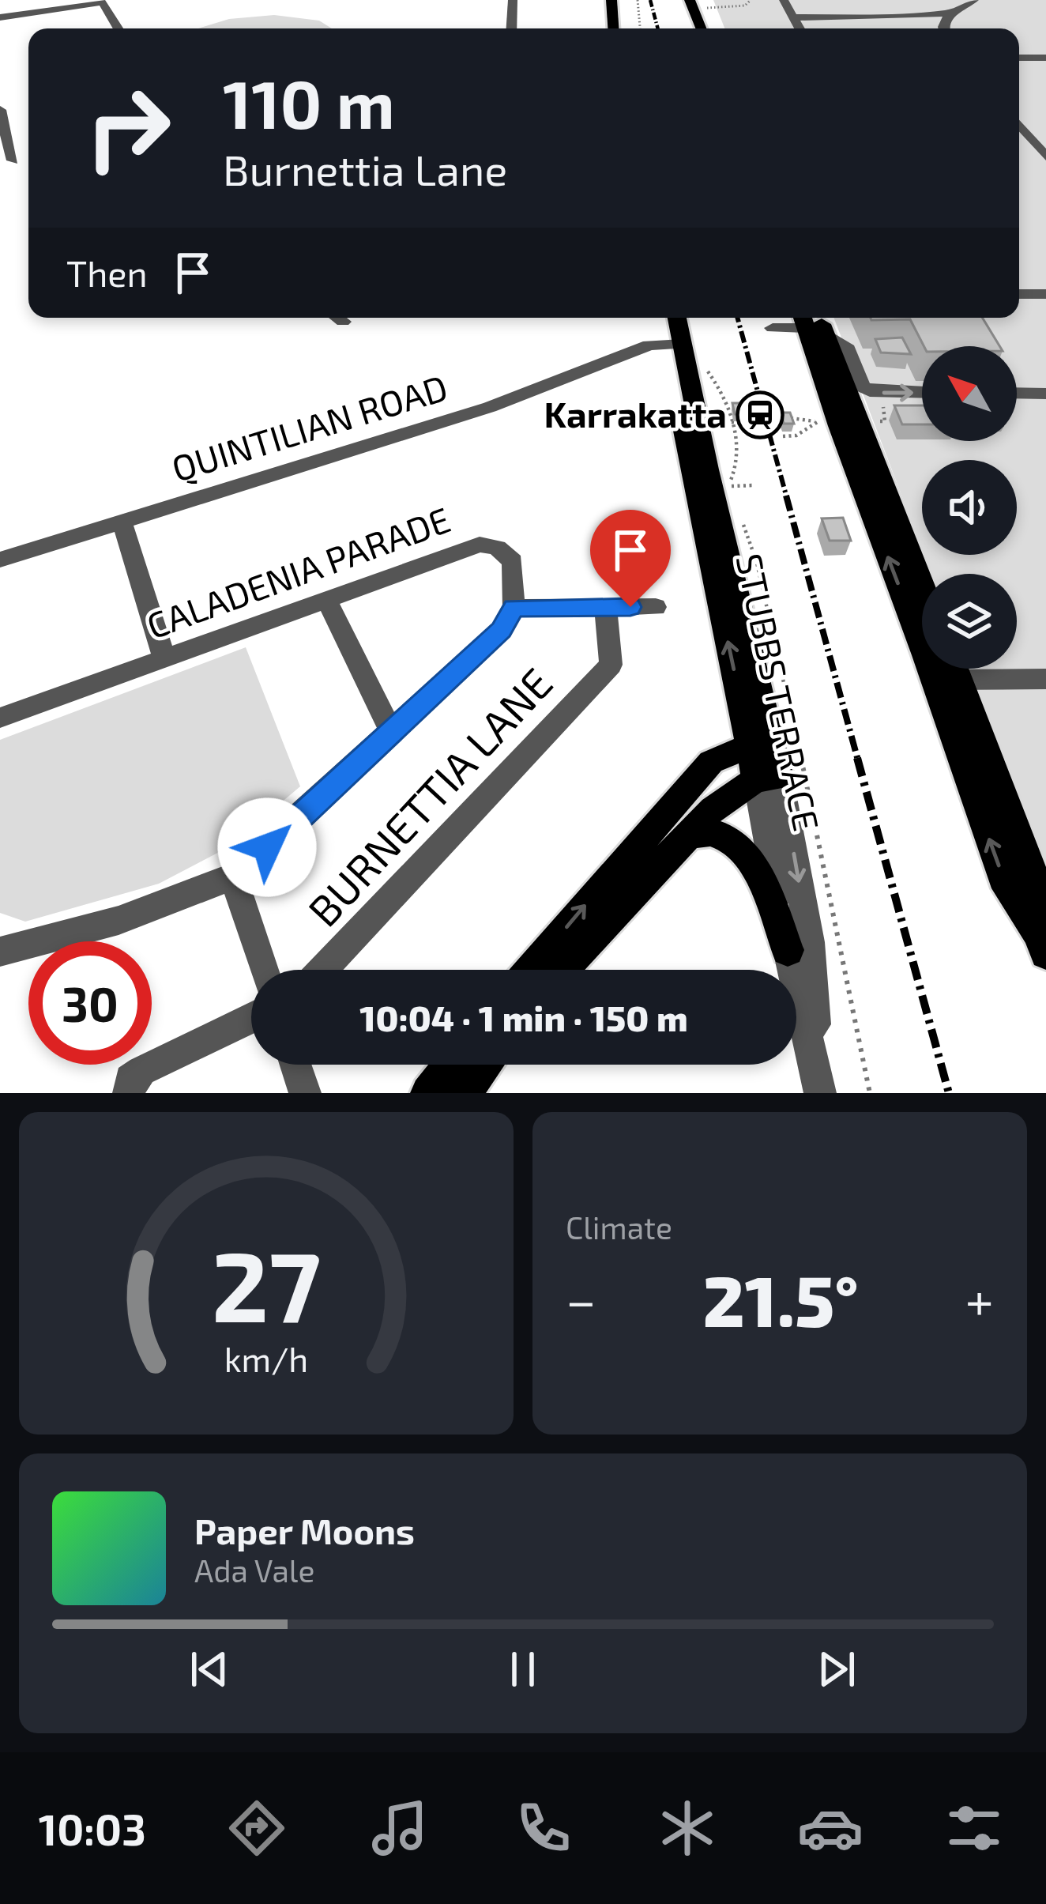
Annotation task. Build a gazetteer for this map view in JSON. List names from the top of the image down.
{
  "streets": {
    "main road": ["STUBBS TERRACE"],
    "street": ["QUINTILIAN ROAD", "CALADENIA PARADE", "BURNETTIA LANE"]
  },
  "crossings": [
    ["QUINTILIAN ROAD", "STUBBS TERRACE"],
    ["CALADENIA PARADE", "BURNETTIA LANE"]
  ],
  "places": {
    "station": ["Karrakatta"]
  },
  "north": "top left",
  "page": {
    "turn": ["110 m", "Burnettia Lane"],
    "then": "Then",
    "limit": "30",
    "trip": "10:04 · 1 min · 150 m",
    "tile": "Climate",
    "heat": ["−", "21.5°", "+"],
    "song": ["Paper Moons", "Ada Vale"],
    "tabs": "10:03",
    "gauge": ["27", "km/h"]
  }
}
